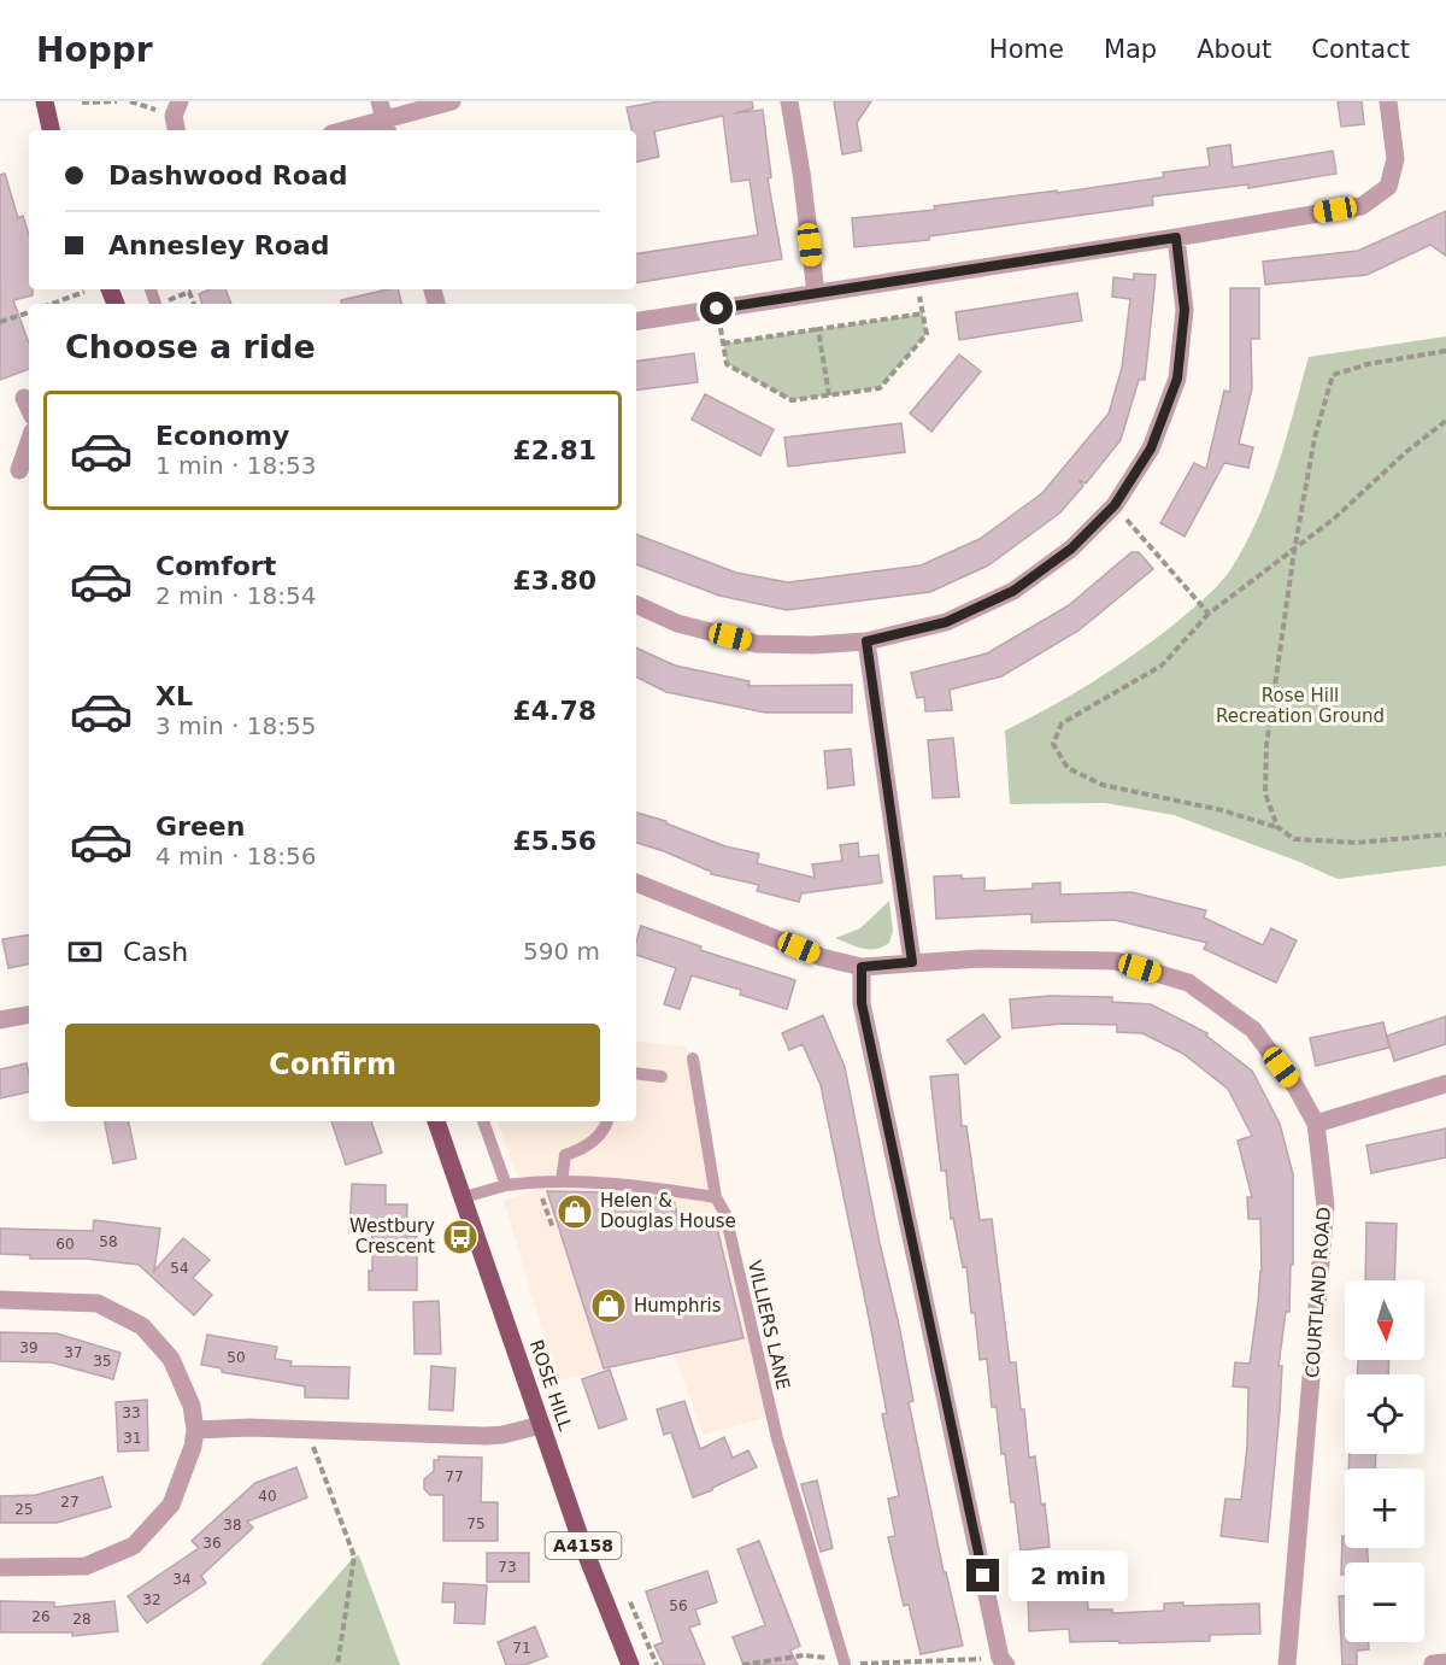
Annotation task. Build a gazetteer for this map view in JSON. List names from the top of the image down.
{
  "streets": {
    "main road": ["ROSE HILL", "A4158"],
    "street": ["COURTLAND ROAD"],
    "lane": ["VILLIERS LANE"]
  },
  "parks": ["Rose Hill Recreation Ground"],
  "places": {
    "shop": ["Helen & Douglas House", "Humphris"],
    "bus stop": ["Westbury Crescent"]
  },
  "house_numbers": [
    "58",
    "60",
    "54",
    "39",
    "37",
    "50",
    "35",
    "33",
    "31",
    "77",
    "40",
    "27",
    "25",
    "75",
    "38",
    "36",
    "73",
    "34",
    "32",
    "56",
    "26",
    "28",
    "71"
  ],
  "north": "bottom",
  "page": {
    "header": "Hoppr",
    "nav": [
      "Home",
      "Map",
      "About",
      "Contact"
    ],
    "banner": ["Dashwood Road", "Annesley Road"],
    "heading": "Choose a ride",
    "list": [
      {
        "name": "Economy",
        "note": "1 min · 18:53",
        "value": "£2.81"
      },
      {
        "name": "Comfort",
        "note": "2 min · 18:54",
        "value": "£3.80"
      },
      {
        "name": "XL",
        "note": "3 min · 18:55",
        "value": "£4.78"
      },
      {
        "name": "Green",
        "note": "4 min · 18:56",
        "value": "£5.56"
      }
    ],
    "pay": ["Cash", "590 m"],
    "buttons": "Confirm",
    "map_buttons": ["+", "−"],
    "bubble": "2 min"
  }
}
